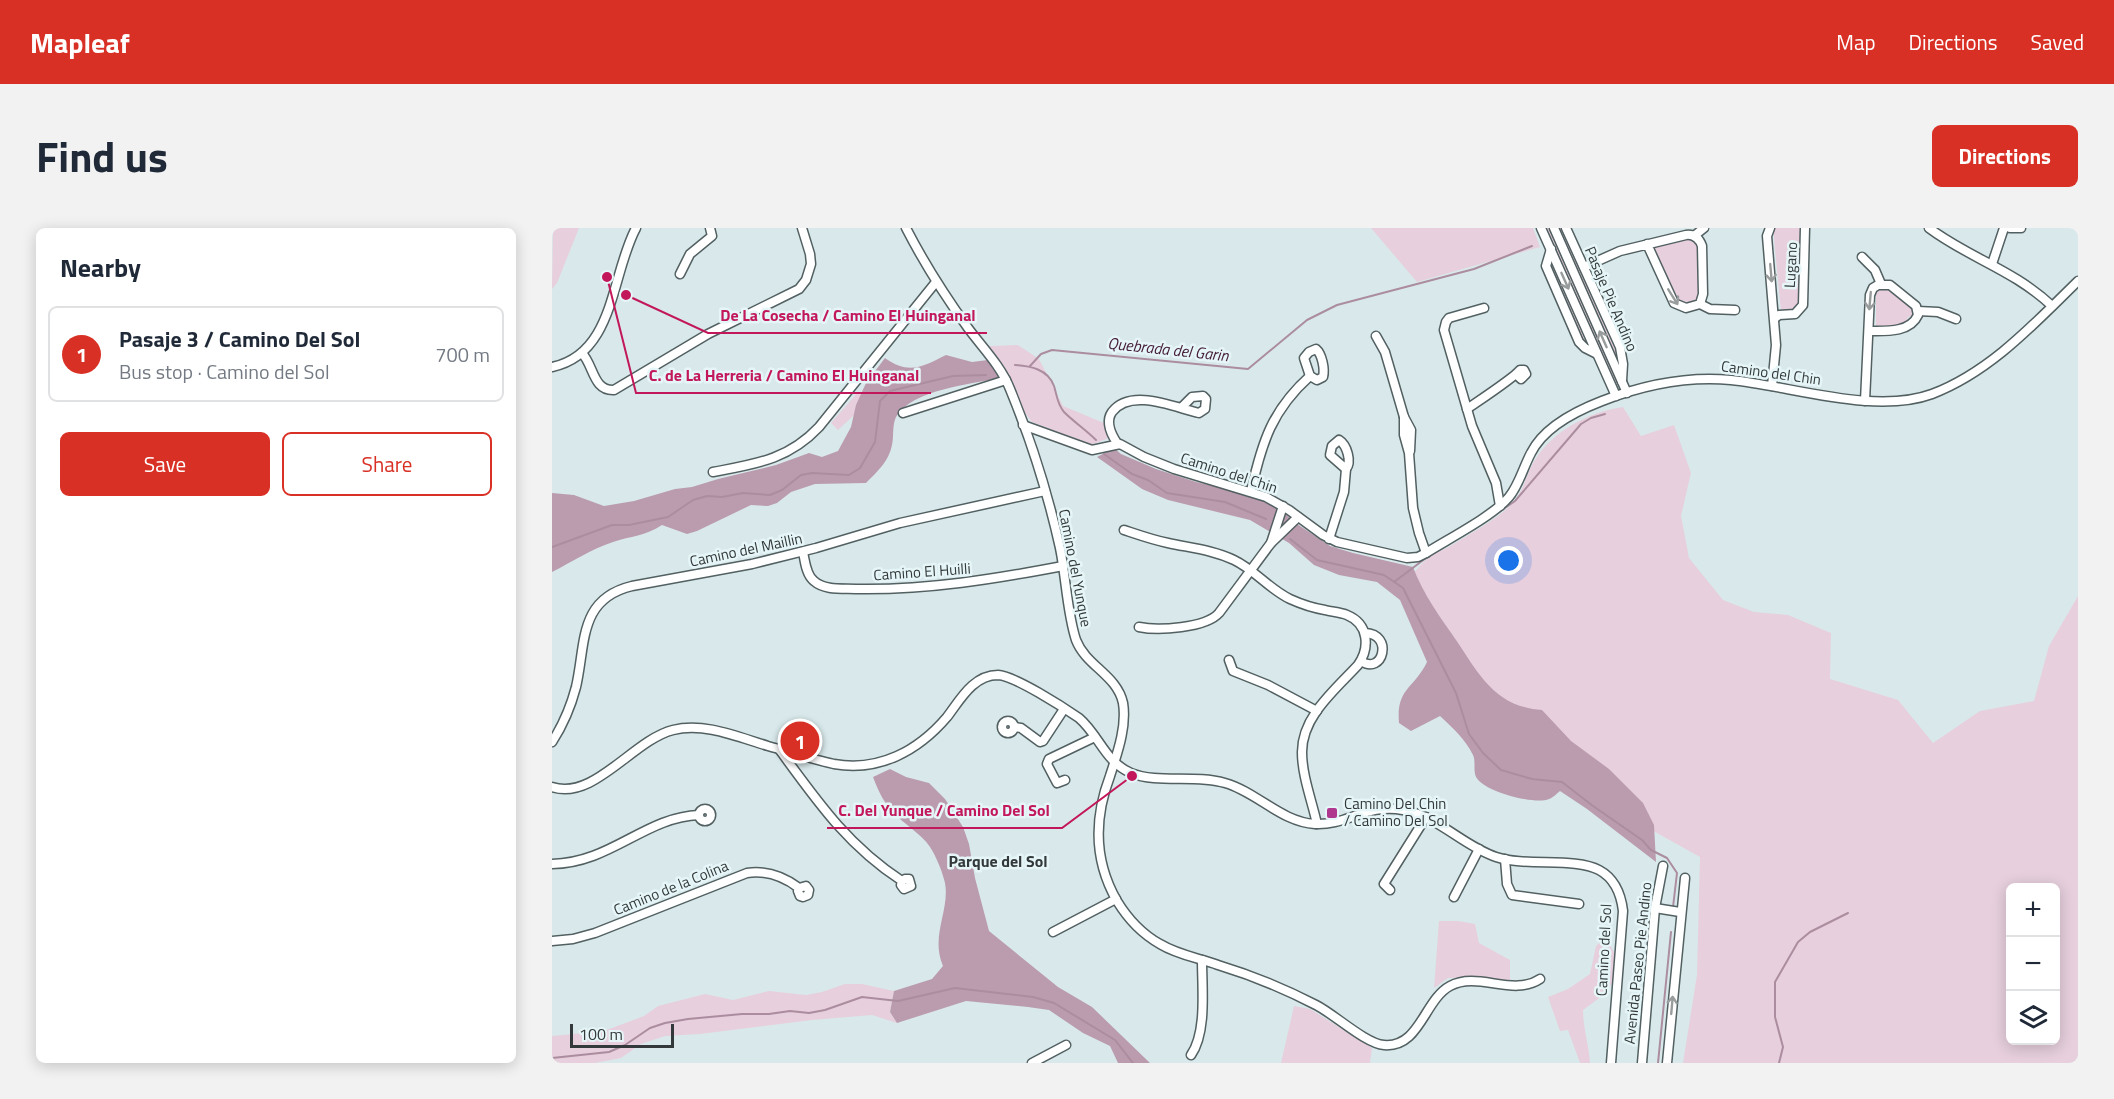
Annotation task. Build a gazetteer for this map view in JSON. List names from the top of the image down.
{
  "streets": {
    "street": [
      "Lugano",
      "Pasaje Pie Andino",
      "Camino del Chin",
      "Camino del Maillin",
      "Camino del Yunque",
      "Camino El Huilli",
      "Camino de la Colina",
      "Camino del Sol",
      "Avenida Paseo Pie Andino"
    ]
  },
  "crossings": [
    ["Lugano", "Camino del Chin"],
    ["Camino del Maillin", "Camino del Yunque"],
    ["Camino del Maillin", "Camino El Huilli"],
    ["Camino del Yunque", "Camino El Huilli"],
    ["Camino del Yunque", "Camino del Sol"]
  ],
  "districts": ["Parque del Sol"],
  "water": ["Quebrada del Garin"],
  "places": {
    "other": ["C. de La Herreria / Camino El Huinganal", "De La Cosecha / Camino El Huinganal", "C. Del Yunque / Camino Del Sol"],
    "transit": ["Camino Del Chin / Camino Del Sol"]
  },
  "scale_bar": "100 m",
  "page": {
    "header": "Mapleaf",
    "nav": ["Map", "Directions", "Saved"],
    "title": "Find us",
    "buttons": [
      "Directions",
      ["Save", "Share"]
    ],
    "heading": "Nearby",
    "list": [
      {
        "mark": "1",
        "name": "Pasaje 3 / Camino Del Sol",
        "note": "Bus stop · Camino del Sol",
        "value": "700 m"
      }
    ],
    "pins": "1",
    "map_buttons": ["+", "−"],
    "scale": "100 m"
  }
}
